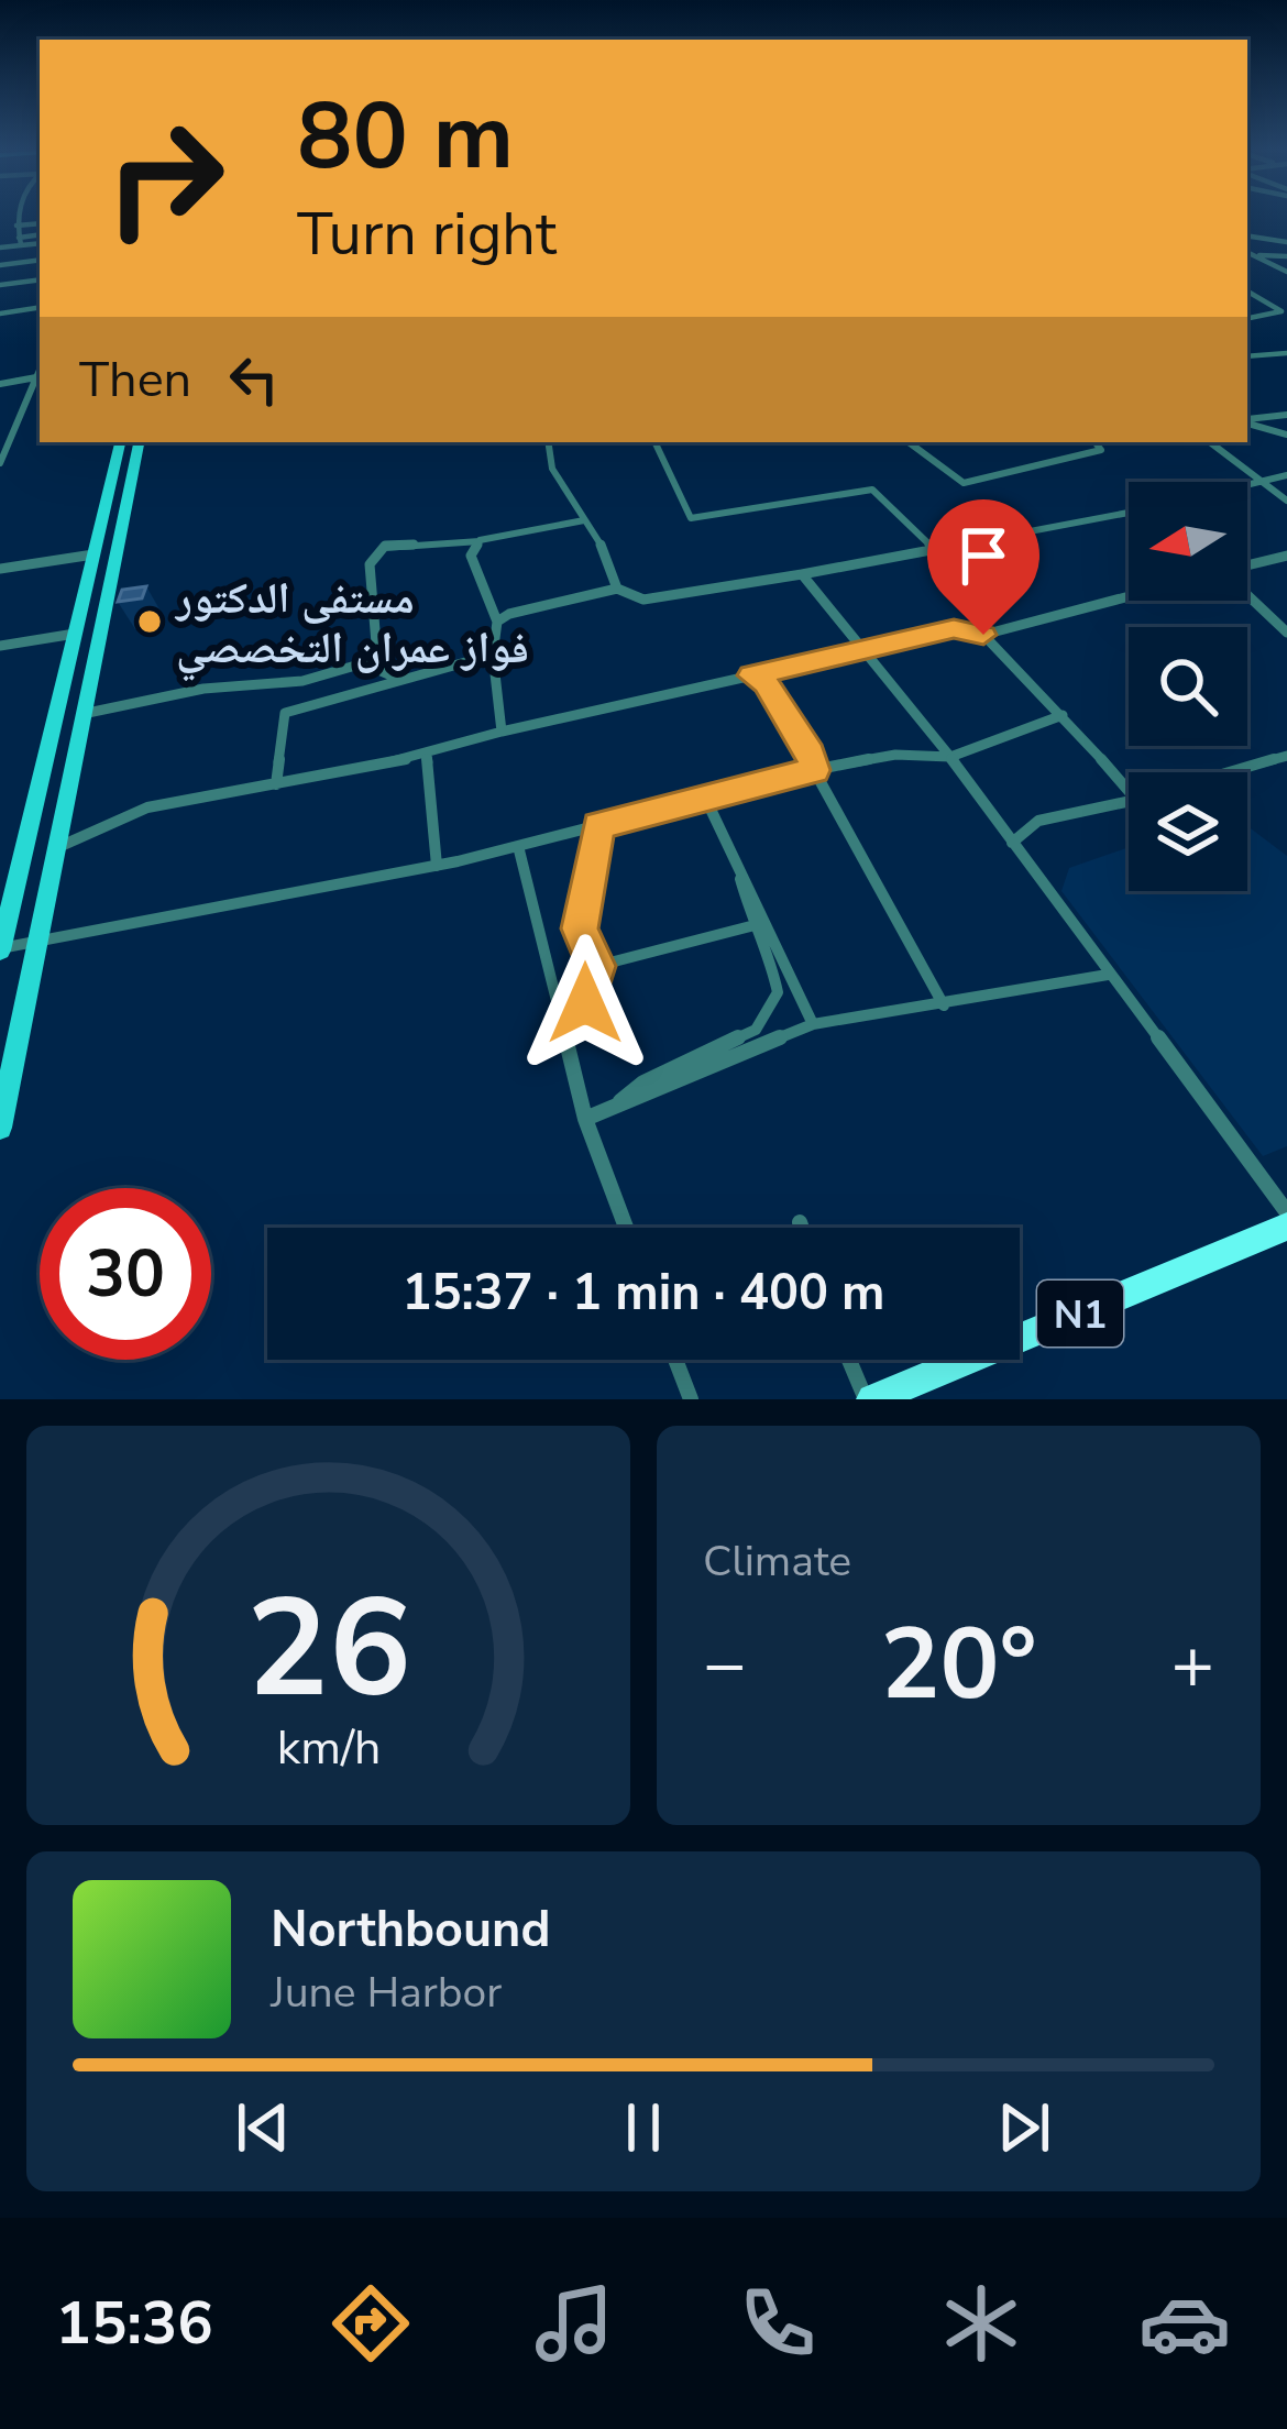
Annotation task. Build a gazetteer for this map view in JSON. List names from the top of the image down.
{
  "streets": {
    "highway": ["N1"]
  },
  "places": ["مستفى الدكتور فواز عمران التخصصي"],
  "north": "left",
  "page": {
    "turn": ["80 m", "Turn right"],
    "then": "Then",
    "limit": "30",
    "trip": "15:37 · 1 min · 400 m",
    "tile": "Climate",
    "heat": ["−", "20°", "+"],
    "song": ["Northbound", "June Harbor"],
    "tabs": "15:36",
    "gauge": ["26", "km/h"]
  }
}
